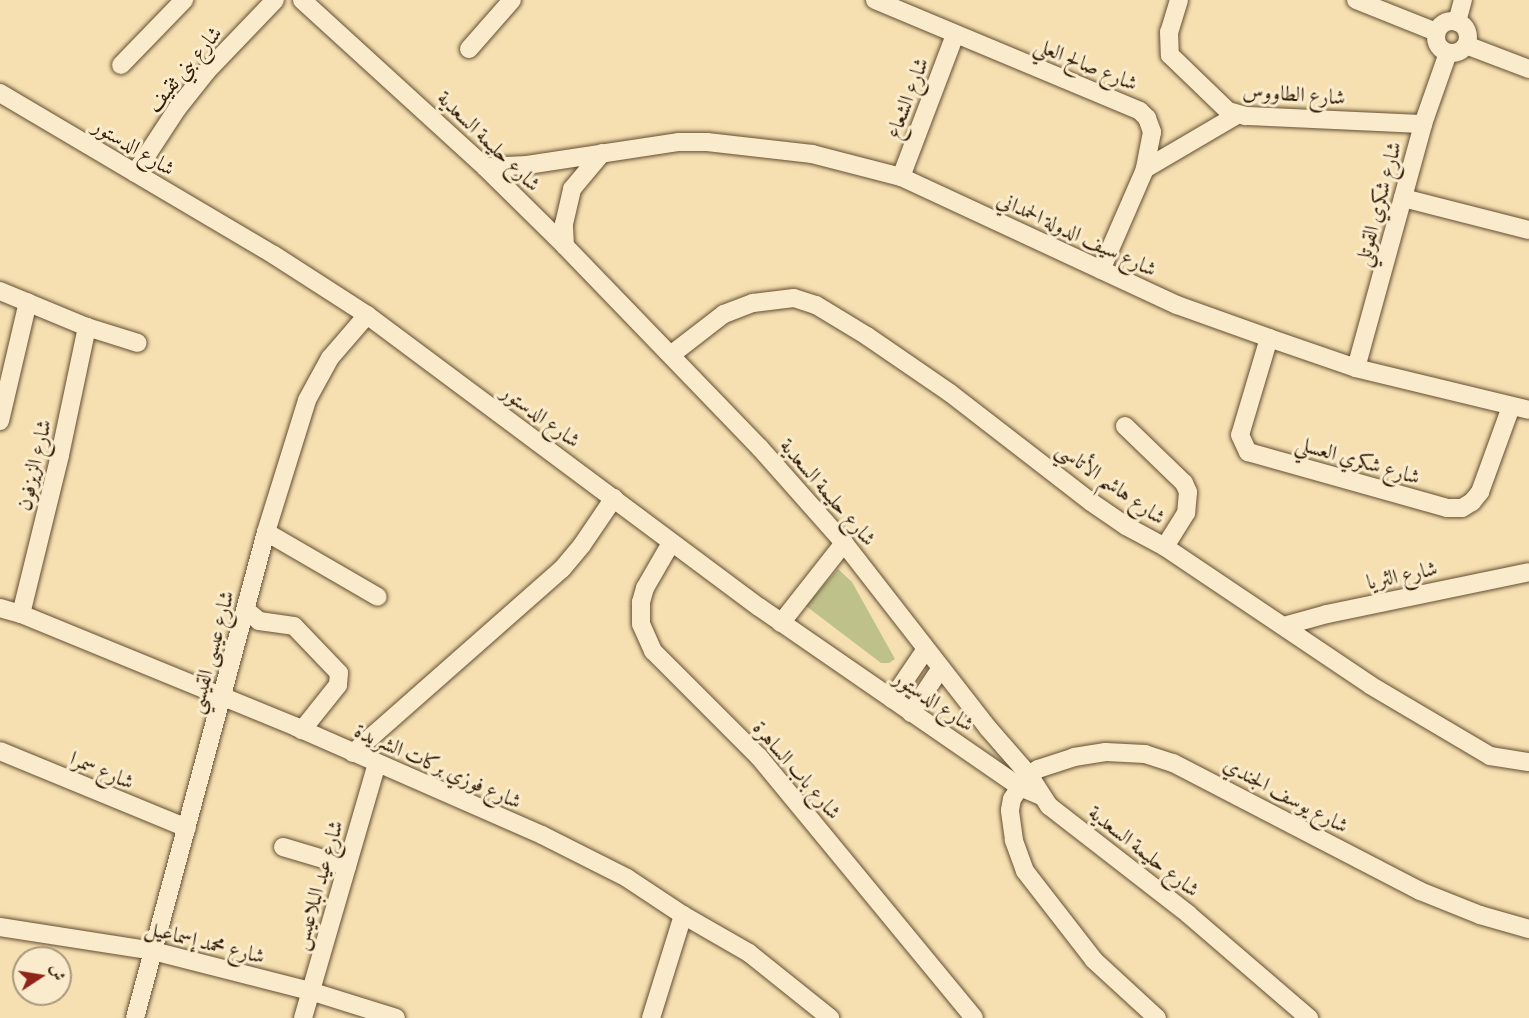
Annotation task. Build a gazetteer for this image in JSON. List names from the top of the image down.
{
  "streets": {
    "street": [
      "شارع صالح العلي",
      "شارع بني ثقيف",
      "شارع الطاووس",
      "شارع الشعاع",
      "شارع حليمة السعدية",
      "شارع الدستور",
      "شارع شكري القوتلي",
      "شارع سيف الدولة الحمداني",
      "شارع شكري العسلي",
      "شارع الزيزفون",
      "شارع هاشم الأتاسي",
      "شارع الثريا",
      "شارع عيسى القيسي",
      "شارع فوزي بركات الشريدة",
      "شارع سمرا",
      "شارع باب الساهرة",
      "شارع يوسف الجندي",
      "شارع عيد البلاعيس",
      "شارع محمد إسماعيل"
    ]
  },
  "crossings": [
    ["شارع صالح العلي", "شارع الشعاع"],
    ["شارع صالح العلي", "شارع سيف الدولة الحمداني"],
    ["شارع بني ثقيف", "شارع الدستور"],
    ["شارع الطاووس", "شارع شكري القوتلي"],
    ["شارع الشعاع", "شارع سيف الدولة الحمداني"],
    ["شارع حليمة السعدية", "شارع الدستور"],
    ["شارع حليمة السعدية", "شارع سيف الدولة الحمداني"],
    ["شارع حليمة السعدية", "شارع هاشم الأتاسي"],
    ["شارع حليمة السعدية", "شارع يوسف الجندي"],
    ["شارع الدستور", "شارع عيسى القيسي"],
    ["شارع الدستور", "شارع باب الساهرة"],
    ["شارع الدستور", "شارع يوسف الجندي"],
    ["شارع شكري القوتلي", "شارع سيف الدولة الحمداني"],
    ["شارع سيف الدولة الحمداني", "شارع شكري العسلي"],
    ["شارع الزيزفون", "شارع فوزي بركات الشريدة"],
    ["شارع هاشم الأتاسي", "شارع الثريا"],
    ["شارع عيسى القيسي", "شارع فوزي بركات الشريدة"],
    ["شارع عيسى القيسي", "شارع سمرا"],
    ["شارع عيسى القيسي", "شارع محمد إسماعيل"],
    ["شارع فوزي بركات الشريدة", "شارع عيد البلاعيس"],
    ["شارع عيد البلاعيس", "شارع محمد إسماعيل"]
  ],
  "north": "right"
}
